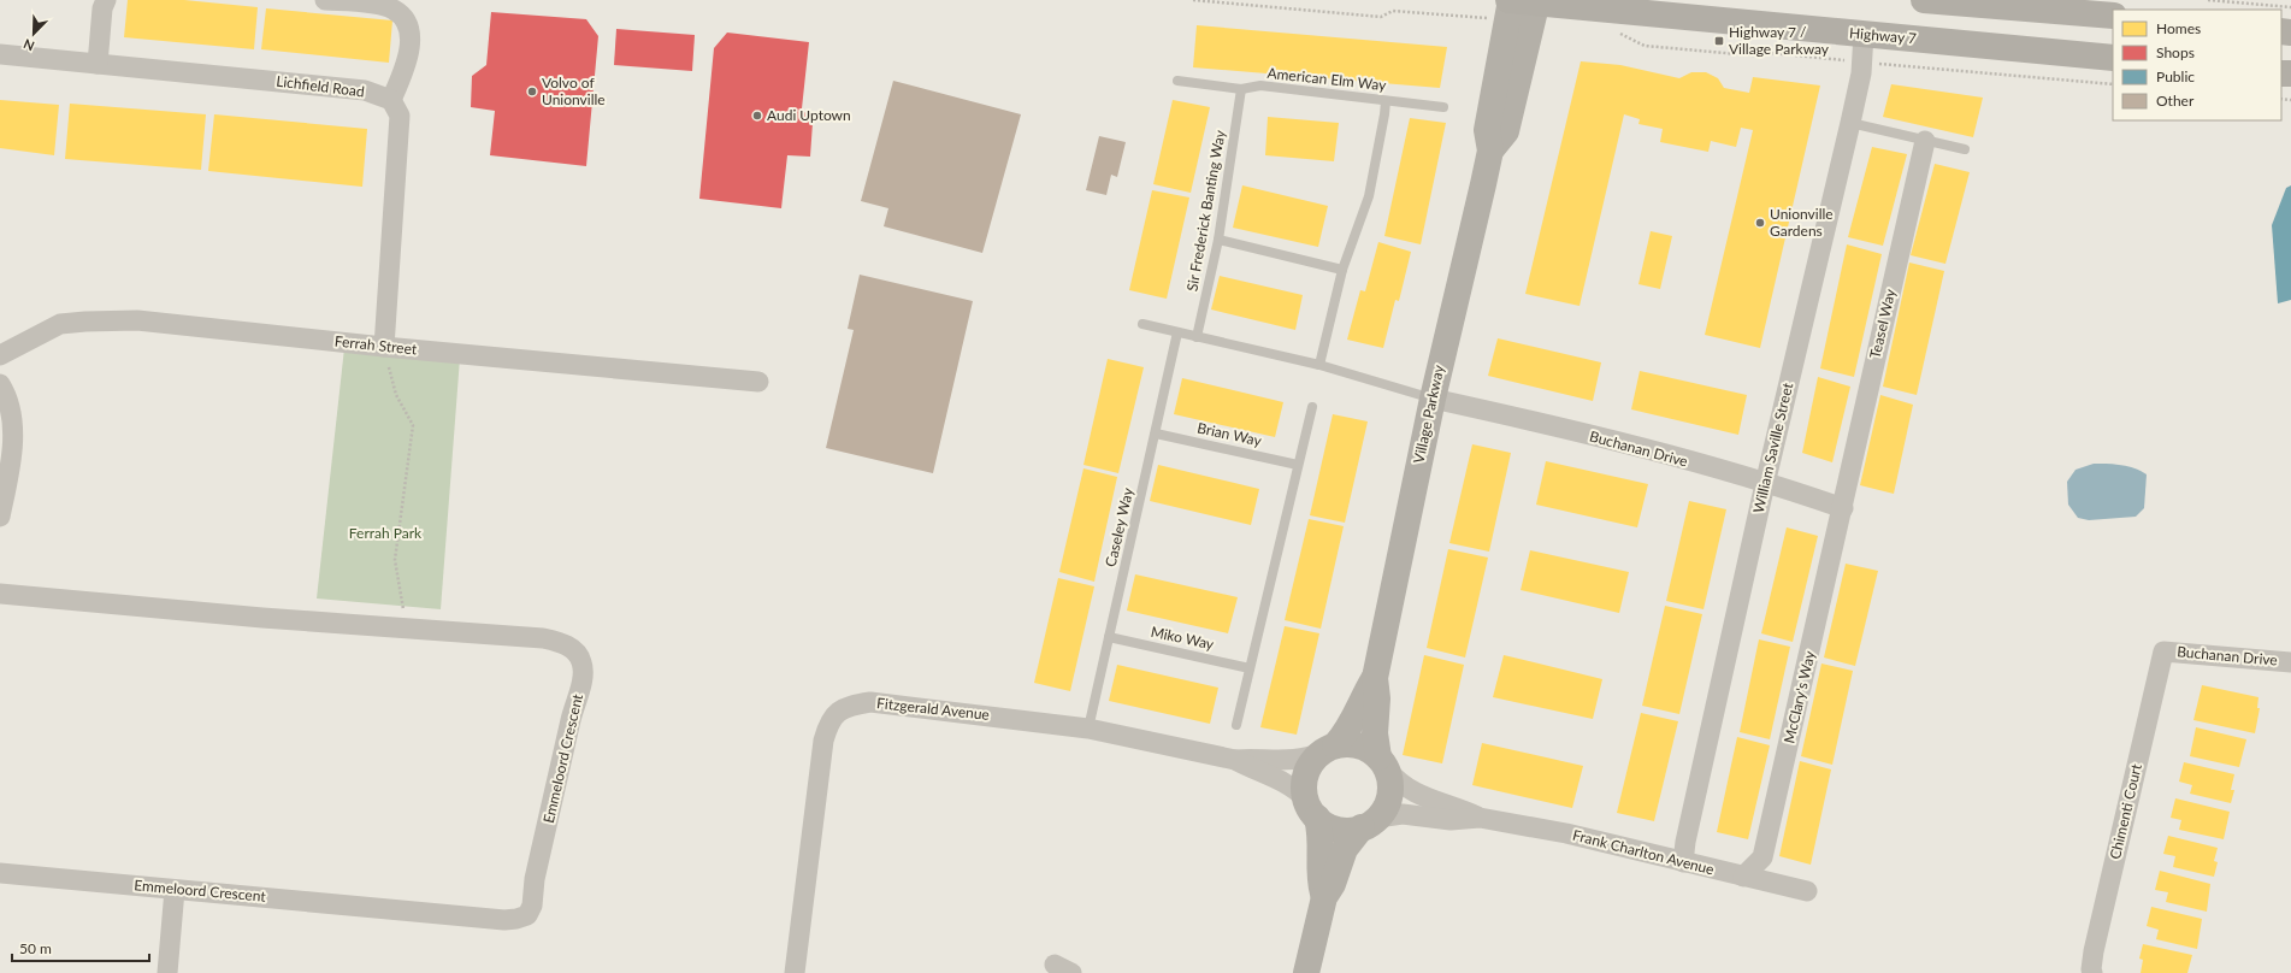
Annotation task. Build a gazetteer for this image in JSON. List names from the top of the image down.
{
  "streets": {
    "main road": ["Highway 7", "Village Parkway"],
    "street": [
      "Lichfield Road",
      "Teasel Way",
      "Ferrah Street",
      "William Saville Street",
      "Buchanan Drive",
      "McClary's Way",
      "Fitzgerald Avenue",
      "Emmeloord Crescent",
      "Chimenti Court",
      "Frank Charlton Avenue"
    ],
    "lane": [
      "American Elm Way",
      "Sir Frederick Banting Way",
      "Brian Way",
      "Caseley Way",
      "Miko Way"
    ]
  },
  "crossings": [
    ["Highway 7", "Village Parkway"],
    ["Highway 7", "William Saville Street"],
    ["American Elm Way", "Sir Frederick Banting Way"],
    ["Teasel Way", "Buchanan Drive"],
    ["Teasel Way", "McClary's Way"],
    ["Village Parkway", "Buchanan Drive"],
    ["Village Parkway", "Fitzgerald Avenue"],
    ["Village Parkway", "Frank Charlton Avenue"],
    ["Brian Way", "Caseley Way"],
    ["William Saville Street", "Buchanan Drive"],
    ["William Saville Street", "Frank Charlton Avenue"],
    ["Buchanan Drive", "McClary's Way"],
    ["Buchanan Drive", "Chimenti Court"],
    ["Caseley Way", "Miko Way"],
    ["Caseley Way", "Fitzgerald Avenue"],
    ["McClary's Way", "Frank Charlton Avenue"],
    ["Fitzgerald Avenue", "Frank Charlton Avenue"]
  ],
  "parks": ["Ferrah Park"],
  "places": {
    "transit": ["Highway 7 / Village Parkway"],
    "other": ["Volvo of Unionville", "Audi Uptown", "Unionville Gardens"]
  },
  "legend": [
    "Homes",
    "Shops",
    "Public",
    "Other"
  ],
  "scale_bar": "50 m",
  "north": "bottom left"
}
